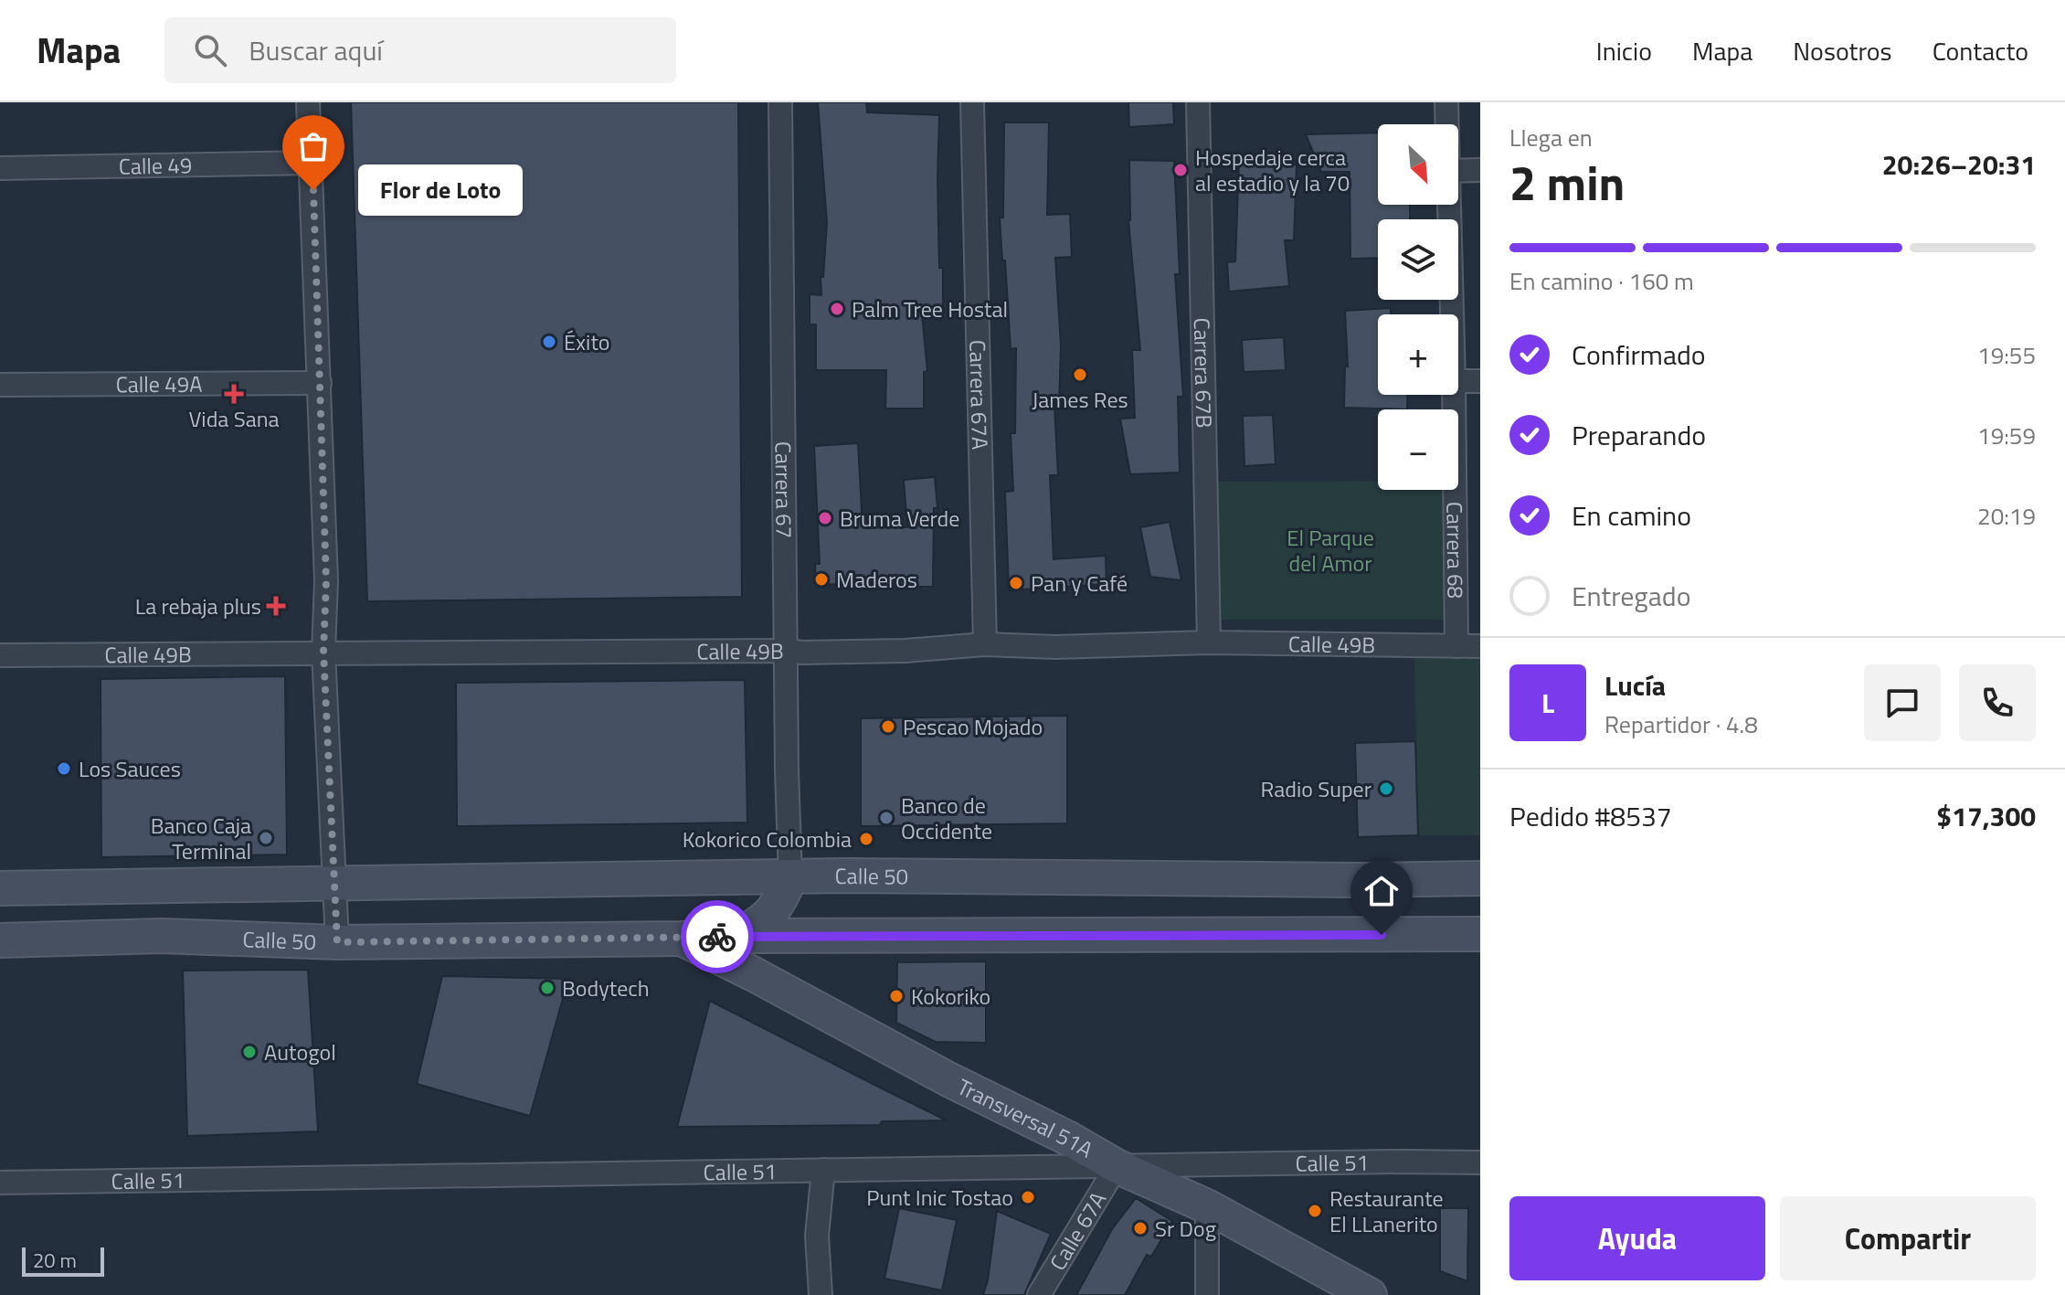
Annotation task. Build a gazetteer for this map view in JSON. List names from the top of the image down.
{
  "streets": {
    "main road": ["Calle 50", "Transversal 51A"],
    "street": [
      "Calle 49",
      "Carrera 67B",
      "Calle 49A",
      "Carrera 67A",
      "Carrera 67",
      "Carrera 68",
      "Calle 49B",
      "Calle 51",
      "Calle 67A"
    ]
  },
  "crossings": [
    ["Carrera 67B", "Calle 49B"],
    ["Carrera 67A", "Calle 49B"],
    ["Carrera 67", "Calle 49B"],
    ["Carrera 67", "Calle 50"],
    ["Carrera 68", "Calle 49B"],
    ["Calle 50", "Transversal 51A"],
    ["Transversal 51A", "Calle 51"],
    ["Transversal 51A", "Calle 67A"],
    ["Calle 51", "Calle 67A"]
  ],
  "parks": ["El Parque del Amor"],
  "places": {
    "other": [
      "Hospedaje cerca al estadio y la 70",
      "Flor de Loto",
      "Palm Tree Hostal",
      "Éxito",
      "James Res",
      "Bruma Verde",
      "Maderos",
      "Pan y Café",
      "Pescao Mojado",
      "Los Sauces",
      "Radio Super",
      "Banco de Occidente",
      "Banco Caja Terminal",
      "Kokorico Colombia",
      "Bodytech",
      "Kokoriko",
      "Autogol",
      "Punt Inic Tostao",
      "Restaurante El LLanerito",
      "Sr Dog"
    ],
    "health": ["Vida Sana", "La rebaja plus"]
  },
  "scale_bar": "20 m",
  "north": "bottom right",
  "page": {
    "header": "Mapa",
    "search": "Buscar aquí",
    "nav": [
      "Inicio",
      "Mapa",
      "Nosotros",
      "Contacto"
    ],
    "heading": ["2 min", "Llega en", "20:26–20:31"],
    "panel": [
      "Lucía",
      "Repartidor · 4.8",
      "Pedido #8537",
      "$17,300"
    ],
    "map_buttons": ["+", "−"],
    "bubble": "Flor de Loto",
    "bar": "En camino · 160 m",
    "list": [
      ["Confirmado", "19:55"],
      ["Preparando", "19:59"],
      ["En camino", "20:19"],
      "Entregado"
    ],
    "round": "L",
    "buttons": ["Ayuda", "Compartir"],
    "scale": "20 m"
  }
}
